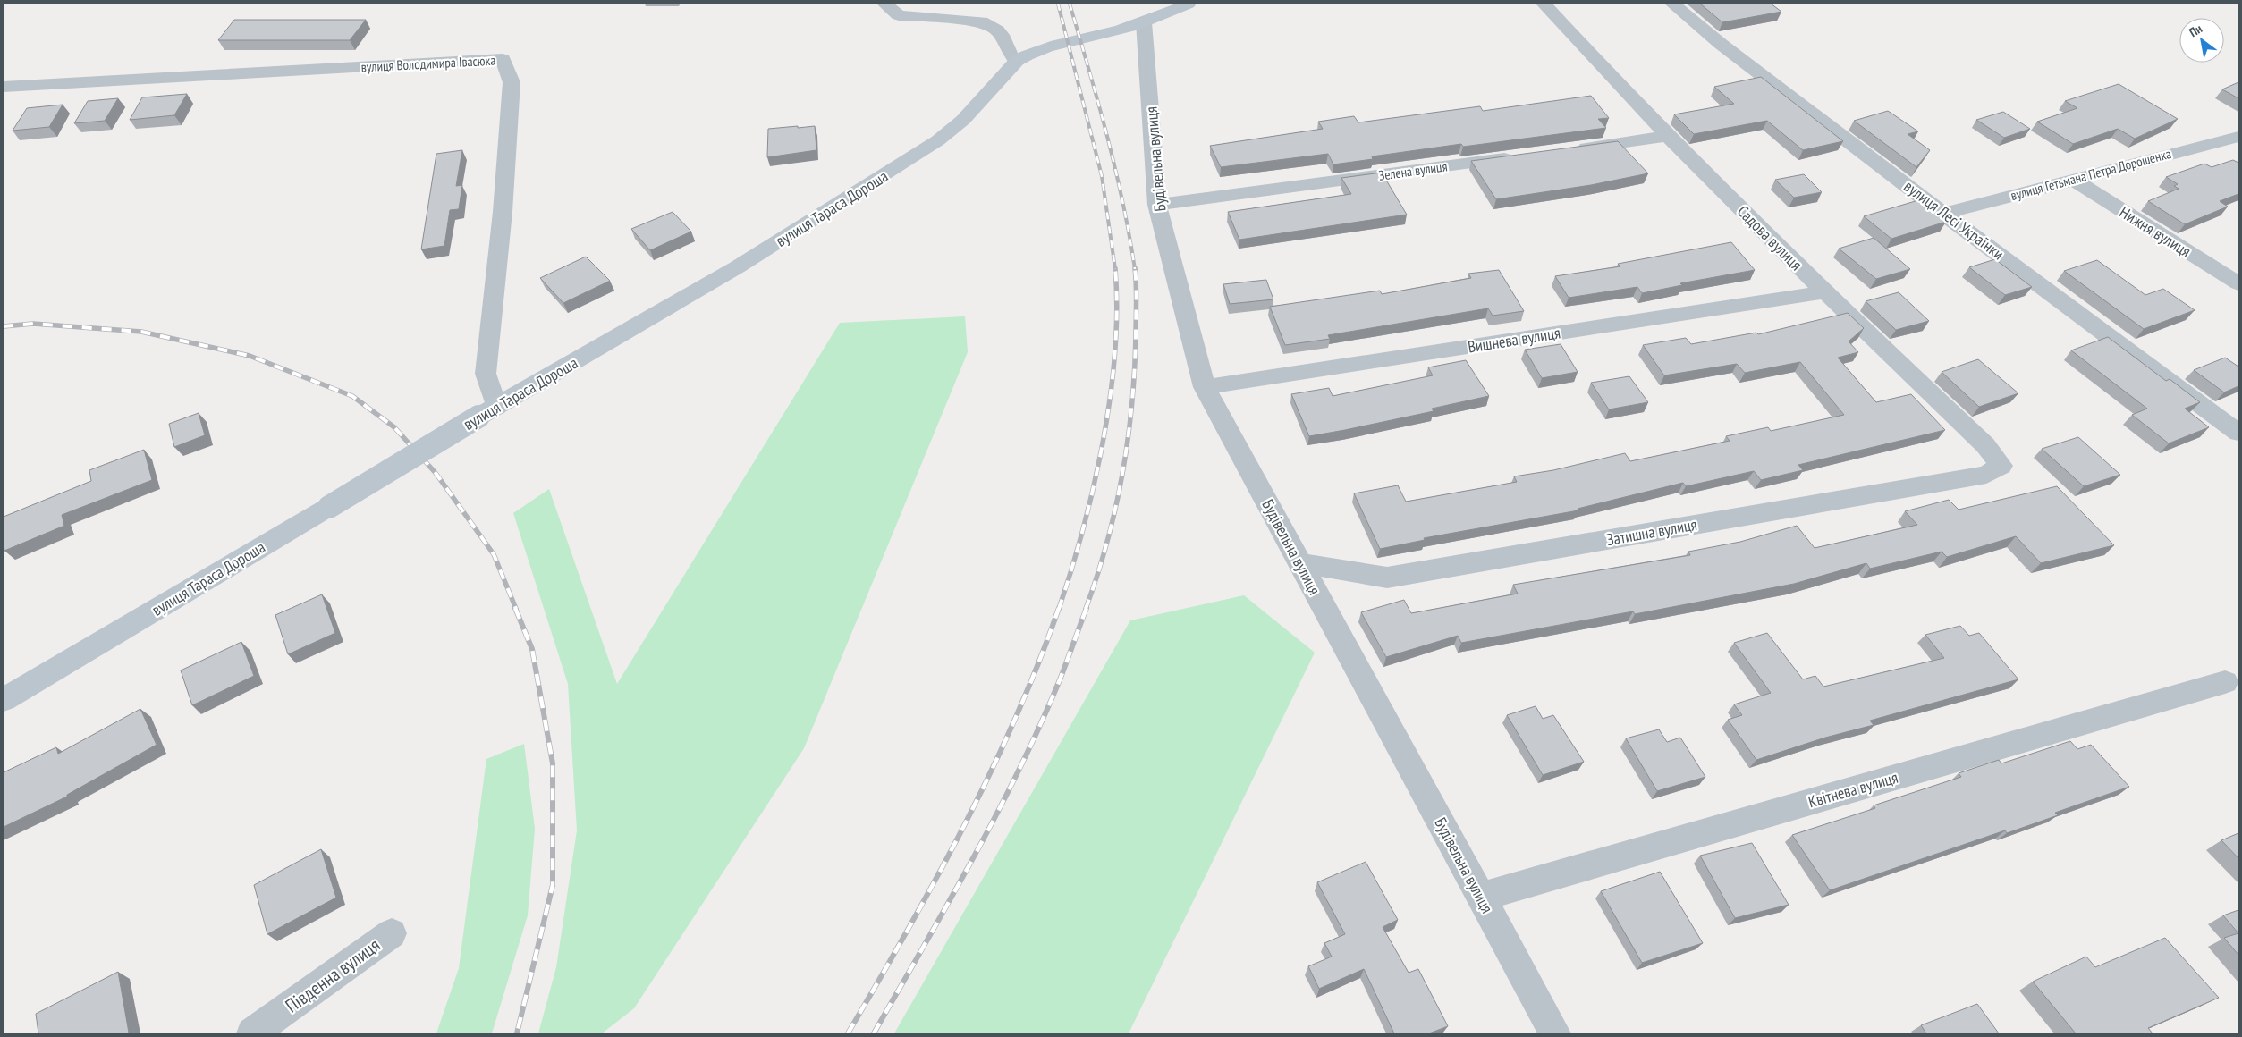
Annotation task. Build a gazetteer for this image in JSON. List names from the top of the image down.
{
  "streets": {
    "street": [
      "вулиця Володимира Івасюка",
      "Будівельна вулиця",
      "Зелена вулиця",
      "вулиця Гетьмана Петра Дорошенка",
      "вулиця Тараса Дороша",
      "вулиця Лесі Українки",
      "Нижня вулиця",
      "Садова вулиця",
      "Вишнева вулиця",
      "Затишна вулиця",
      "Квітнева вулиця",
      "Південна вулиця"
    ]
  },
  "crossings": [
    ["вулиця Володимира Івасюка", "вулиця Тараса Дороша"],
    ["Будівельна вулиця", "Зелена вулиця"],
    ["Будівельна вулиця", "Вишнева вулиця"],
    ["Будівельна вулиця", "Затишна вулиця"],
    ["Будівельна вулиця", "Квітнева вулиця"],
    ["вулиця Гетьмана Петра Дорошенка", "вулиця Лесі Українки"],
    ["вулиця Гетьмана Петра Дорошенка", "Нижня вулиця"],
    ["Садова вулиця", "Вишнева вулиця"],
    ["Садова вулиця", "Затишна вулиця"]
  ],
  "north": "top left"
}
